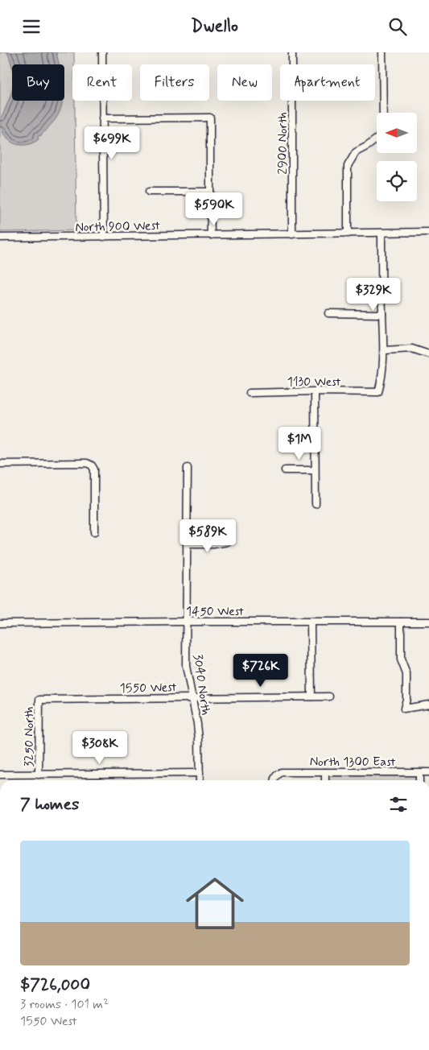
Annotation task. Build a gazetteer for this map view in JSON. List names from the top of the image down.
{
  "streets": {
    "street": [
      "2900 North",
      "North 900 West",
      "1130 West",
      "1450 West",
      "3040 North",
      "1550 West",
      "3250 North",
      "North 1300 East"
    ]
  },
  "crossings": [
    ["2900 North", "North 900 West"],
    ["1450 West", "3040 North"],
    ["3040 North", "1550 West"],
    ["1550 West", "3250 North"]
  ],
  "north": "left",
  "page": {
    "header": "Dwello",
    "chip": [
      "Buy",
      "Rent",
      "Filters",
      "New",
      "Apartment"
    ],
    "price": [
      "$699K",
      "$590K",
      "$329K",
      "$1M",
      "$589K",
      "$726K",
      "$308K"
    ],
    "heading": "7 homes",
    "list": [
      {
        "name": "$726,000",
        "note": "3 rooms · 101 m² · 1550 West"
      }
    ]
  }
}
